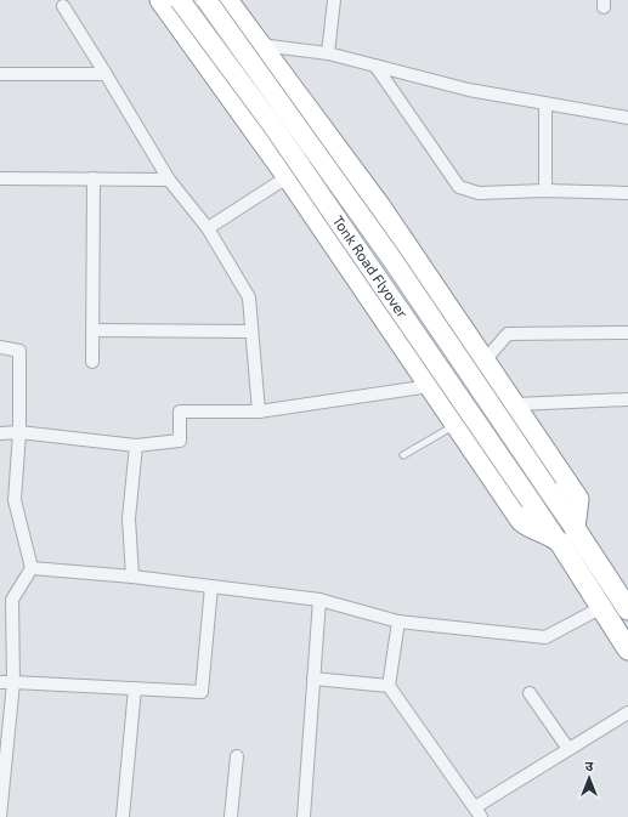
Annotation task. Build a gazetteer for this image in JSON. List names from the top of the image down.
{
  "streets": {
    "main road": ["Tonk Road Flyover"]
  },
  "north": "top"
}
